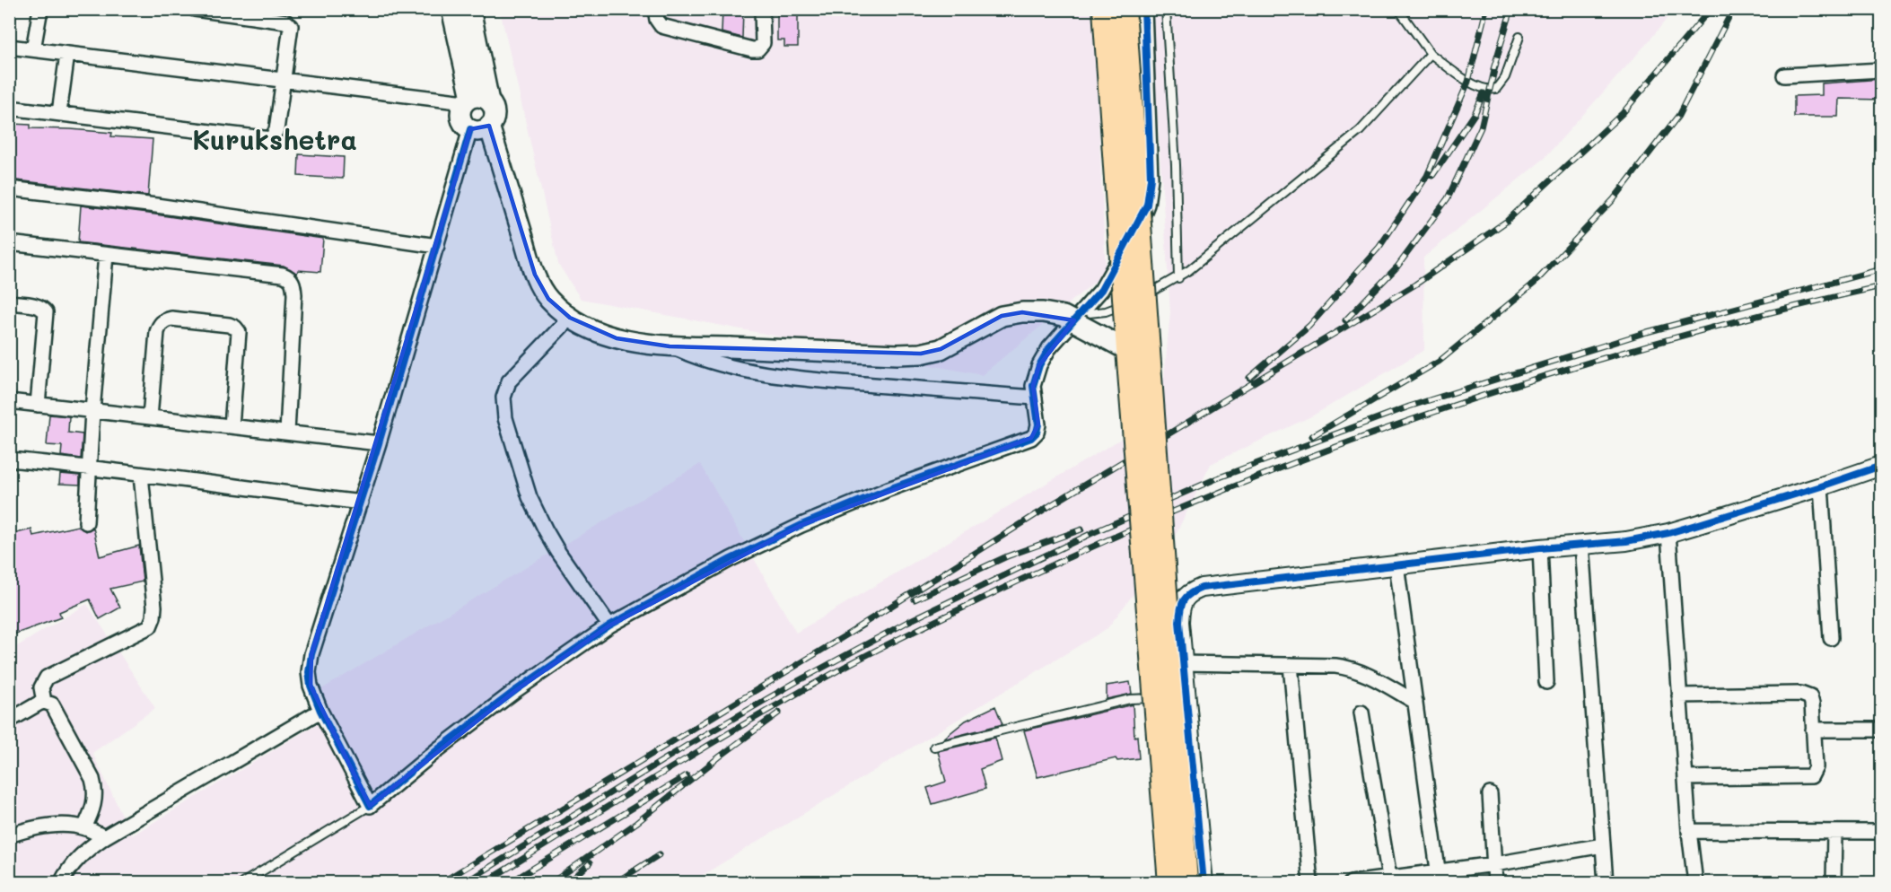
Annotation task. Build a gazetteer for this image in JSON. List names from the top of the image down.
{
  "districts": ["Kurukshetra"]
}
